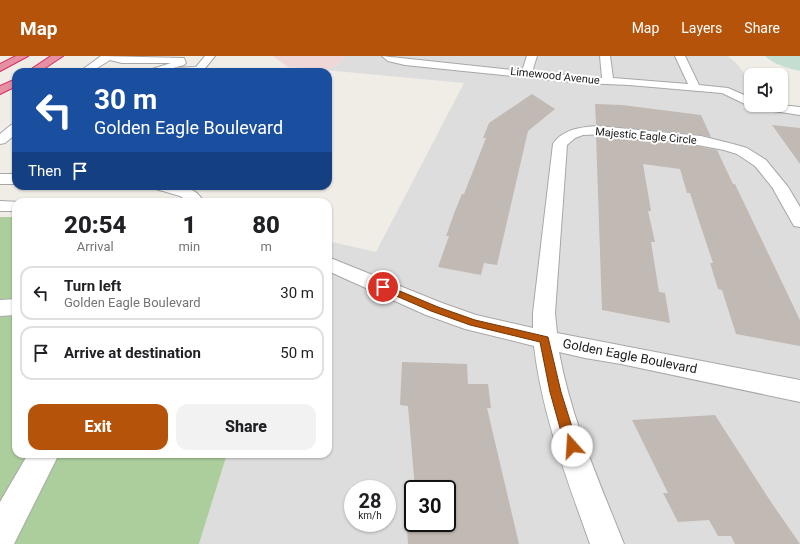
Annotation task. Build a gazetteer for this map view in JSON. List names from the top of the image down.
{
  "streets": {
    "street": ["Limewood Avenue", "Majestic Eagle Circle", "Golden Eagle Boulevard"]
  },
  "crossings": [
    ["Majestic Eagle Circle", "Golden Eagle Boulevard"]
  ],
  "page": {
    "header": "Map",
    "nav": ["Map", "Layers", "Share"],
    "turn": ["30 m", "Golden Eagle Boulevard"],
    "then": "Then",
    "eta": [
      "20:54",
      "Arrival",
      "1",
      "min",
      "80",
      "m"
    ],
    "list": [
      {
        "name": "Turn left",
        "note": "Golden Eagle Boulevard",
        "value": "30 m"
      },
      {
        "name": "Arrive at destination",
        "value": "50 m"
      }
    ],
    "buttons": ["Exit", "Share"],
    "speed": "28 km/h",
    "limit": "30"
  }
}
